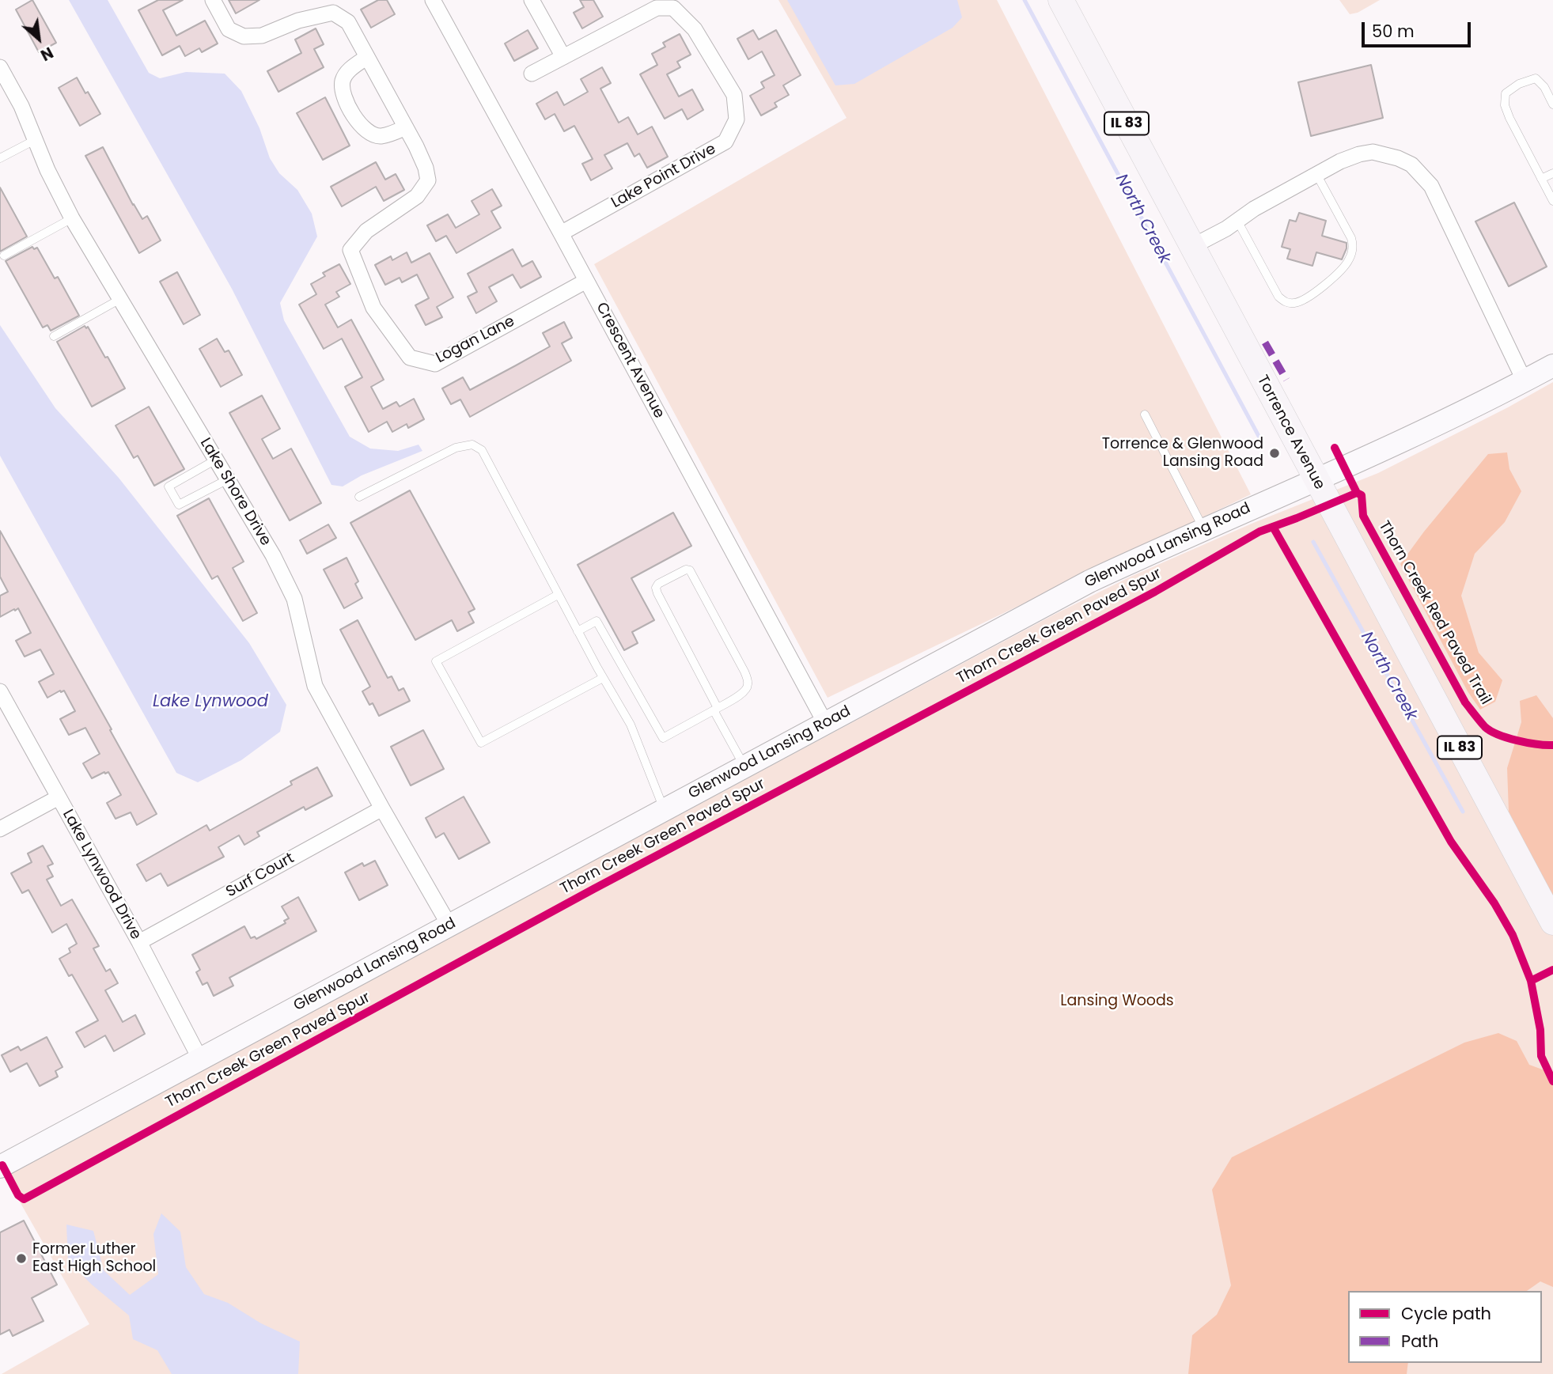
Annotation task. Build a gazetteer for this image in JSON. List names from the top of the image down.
{
  "streets": {
    "main road": ["IL 83", "Torrence Avenue", "Glenwood Lansing Road"],
    "street": [
      "Lake Point Drive",
      "Logan Lane",
      "Crescent Avenue",
      "Lake Shore Drive",
      "Lake Lynwood Drive",
      "Surf Court"
    ],
    "cycle path": ["Thorn Creek Red Paved Trail", "Thorn Creek Green Paved Spur"]
  },
  "crossings": [
    ["Lake Point Drive", "Crescent Avenue"],
    ["Logan Lane", "Crescent Avenue"],
    ["Crescent Avenue", "Glenwood Lansing Road"],
    ["Torrence Avenue", "Glenwood Lansing Road"],
    ["Lake Shore Drive", "Glenwood Lansing Road"],
    ["Lake Shore Drive", "Surf Court"],
    ["Glenwood Lansing Road", "Lake Lynwood Drive"],
    ["Lake Lynwood Drive", "Surf Court"]
  ],
  "water": ["North Creek", "Lake Lynwood"],
  "parks": ["Lansing Woods"],
  "places": ["Torrence & Glenwood Lansing Road", "Former Luther East High School"],
  "legend": ["Cycle path", "Path"],
  "scale_bar": "50 m",
  "north": "bottom right"
}
